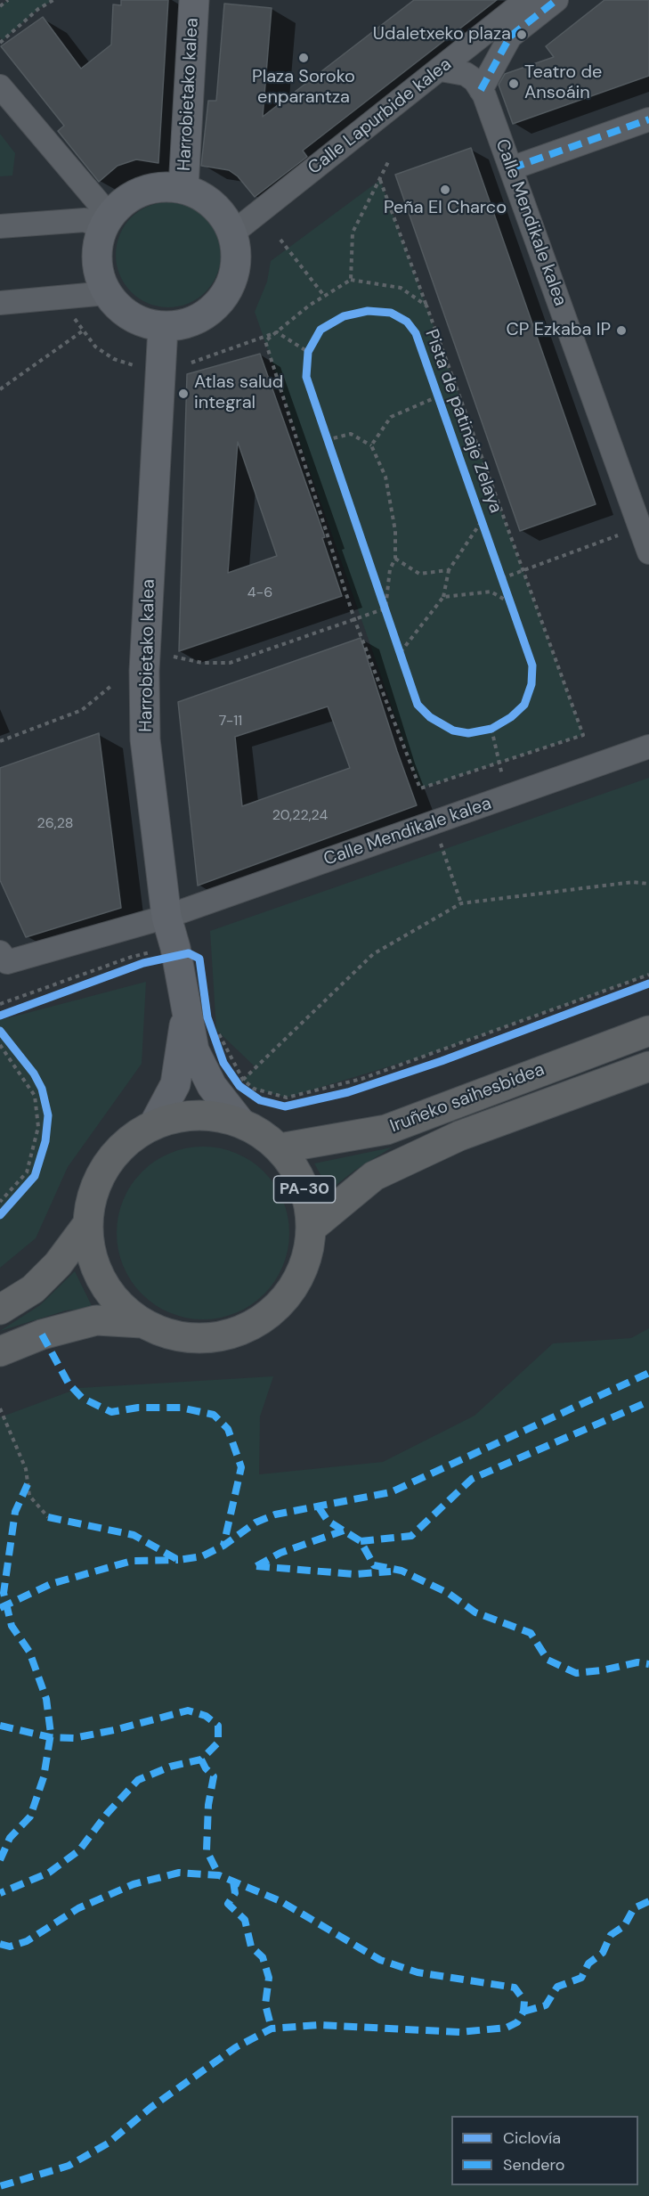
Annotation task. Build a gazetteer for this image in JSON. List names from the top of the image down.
{
  "streets": {
    "highway": ["Iruñeko saihesbidea", "PA-30"],
    "main road": ["Harrobietako kalea"],
    "street": ["Calle Lapurbide kalea", "Calle Mendikale kalea"],
    "cycle path": ["Pista de patinaje Zelaya"]
  },
  "crossings": [
    ["Harrobietako kalea", "Calle Lapurbide kalea"],
    ["Harrobietako kalea", "Calle Mendikale kalea"],
    ["Harrobietako kalea", "PA-30"],
    ["Calle Lapurbide kalea", "Calle Mendikale kalea"],
    ["Iruñeko saihesbidea", "PA-30"]
  ],
  "places": [
    "Udaletxeko plaza",
    "Plaza Soroko enparantza",
    "Teatro de Ansoáin",
    "Peña El Charco",
    "CP Ezkaba IP",
    "Atlas salud integral"
  ],
  "house_numbers": [
    "4-6",
    "7-11",
    "20,22,24",
    "26,28"
  ],
  "legend": ["Ciclovía", "Sendero"]
}
